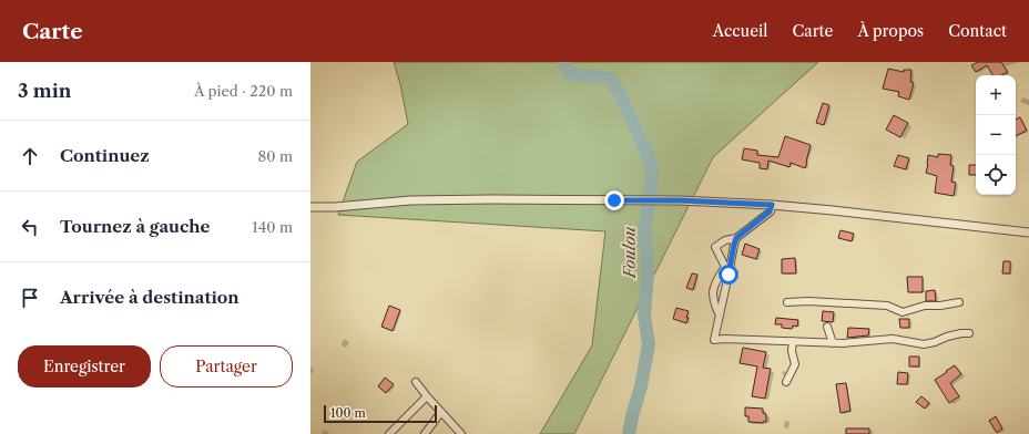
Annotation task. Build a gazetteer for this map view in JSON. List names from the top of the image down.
{
  "water": ["Foulou"],
  "scale_bar": "100 m",
  "page": {
    "header": "Carte",
    "nav": [
      "Accueil",
      "Carte",
      "À propos",
      "Contact"
    ],
    "heading": ["3 min", "À pied · 220 m"],
    "map_buttons": ["+", "−"],
    "list": [
      ["Continuez", "80 m"],
      ["Tournez à gauche", "140 m"],
      "Arrivée à destination"
    ],
    "buttons": ["Enregistrer", "Partager"],
    "scale": "100 m"
  }
}
